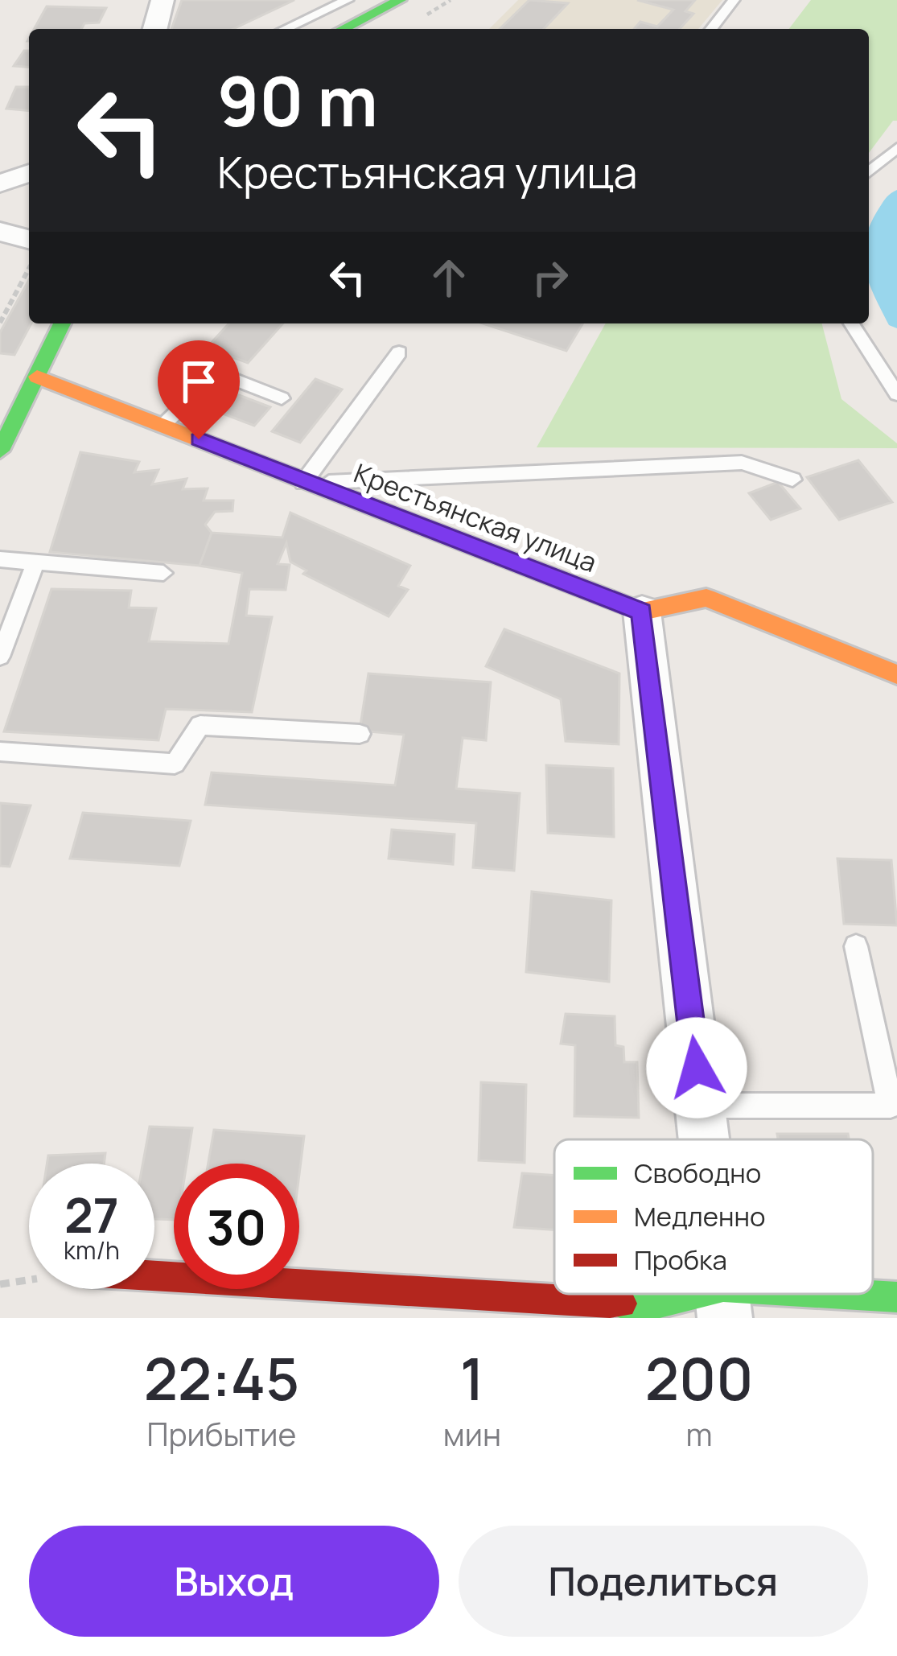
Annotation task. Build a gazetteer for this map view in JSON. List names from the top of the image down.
{
  "streets": {
    "street": ["Крестьянская улица"]
  },
  "legend": ["Свободно", "Медленно", "Пробка"],
  "page": {
    "turn": ["90 m", "Крестьянская улица"],
    "speed": "27 km/h",
    "limit": "30",
    "eta": [
      "22:45",
      "Прибытие",
      "1",
      "мин",
      "200",
      "m"
    ],
    "buttons": ["Выход", "Поделиться"]
  }
}
